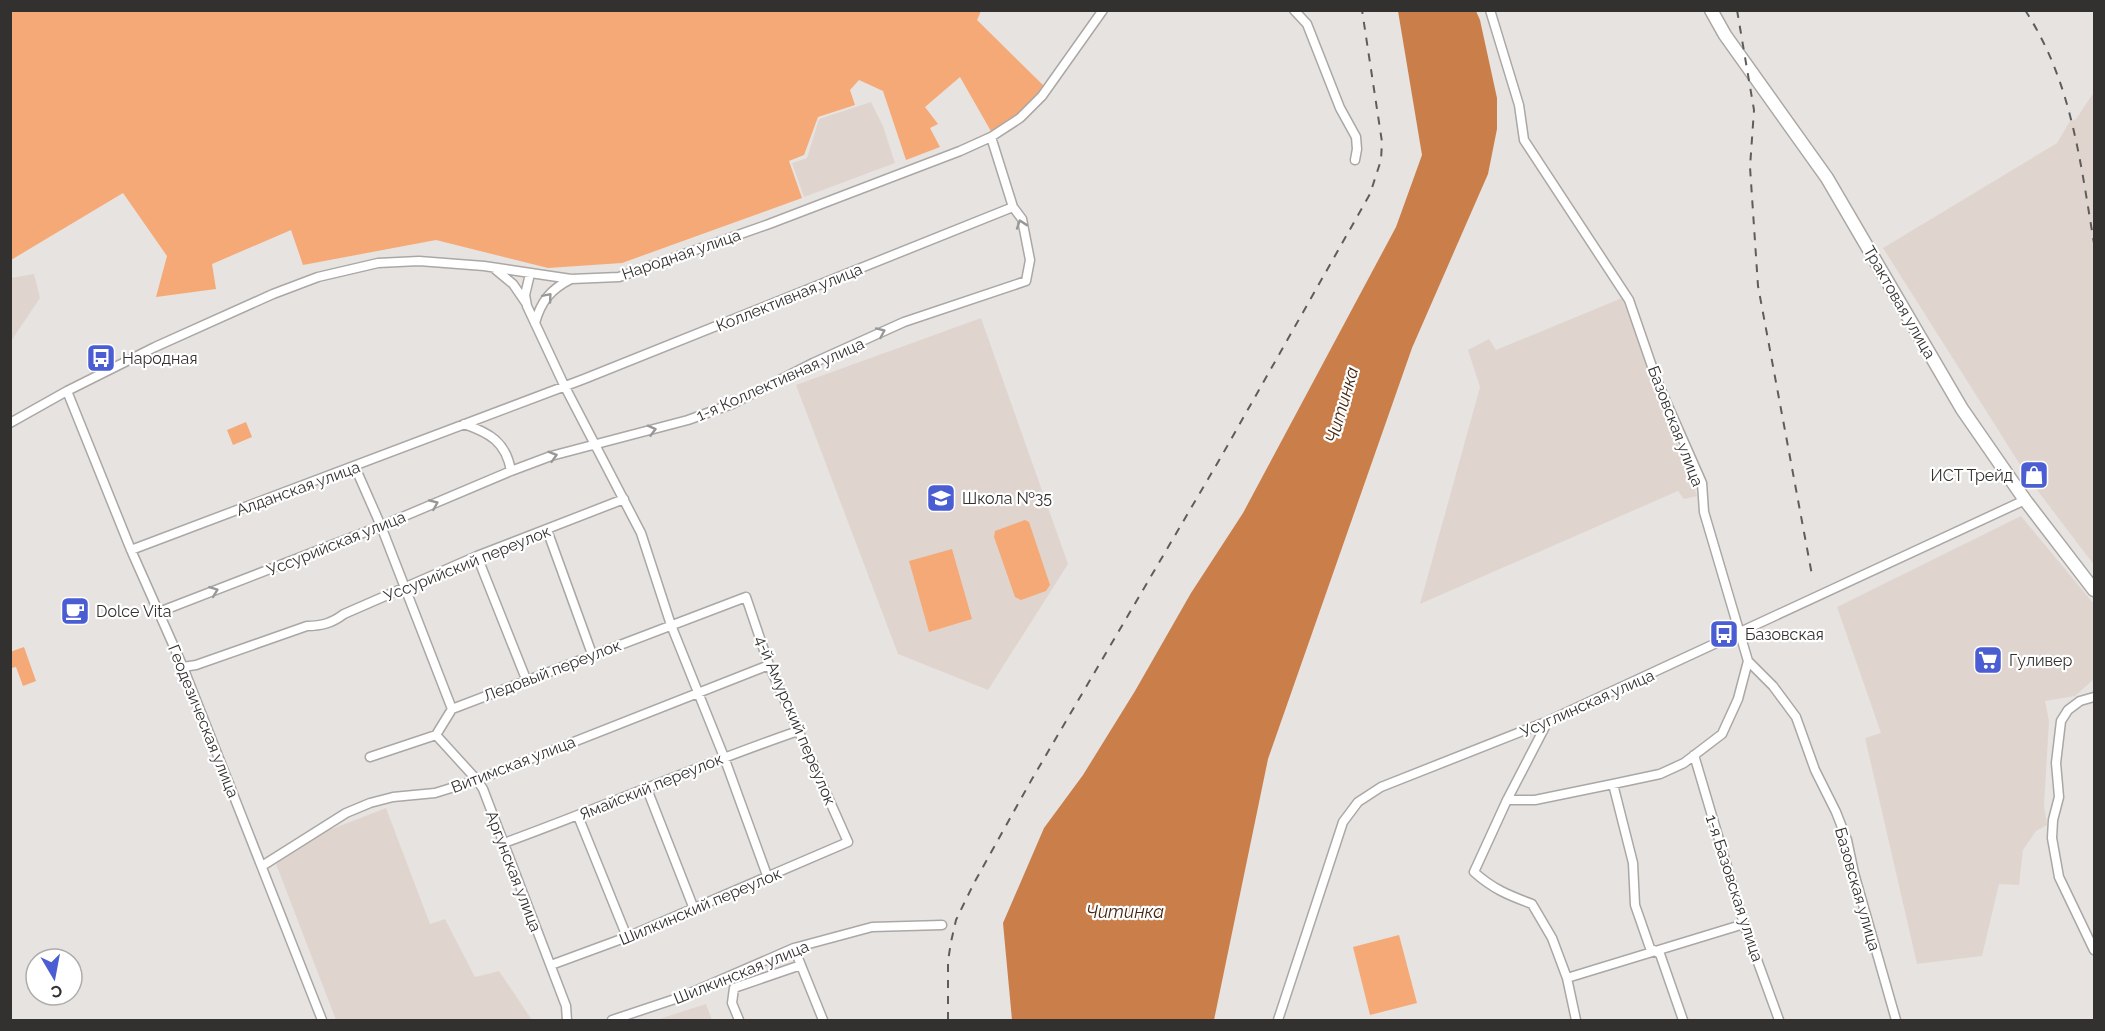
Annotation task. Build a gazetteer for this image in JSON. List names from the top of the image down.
{
  "streets": {
    "main road": ["Трактовая улица"],
    "street": [
      "Народная улица",
      "Коллективная улица",
      "1-я Коллективная улица",
      "Базовская улица",
      "Алданская улица",
      "Уссурийская улица",
      "Уссурийский переулок",
      "Ледовый переулок",
      "Усуглинская улица",
      "4-й Амурский переулок",
      "Геодезическая улица",
      "Витимская улица",
      "Ямайский переулок",
      "Аргунская улица",
      "1-я Базовская улица",
      "Шилкинский переулок",
      "Шилкинская улица"
    ]
  },
  "crossings": [
    ["Народная улица", "Геодезическая улица"],
    ["Коллективная улица", "1-я Коллективная улица"],
    ["Коллективная улица", "Алданская улица"],
    ["Трактовая улица", "Усуглинская улица"],
    ["1-я Коллективная улица", "Уссурийская улица"],
    ["Базовская улица", "Усуглинская улица"],
    ["Алданская улица", "Геодезическая улица"],
    ["Уссурийская улица", "Геодезическая улица"],
    ["Уссурийский переулок", "Геодезическая улица"],
    ["Ледовый переулок", "4-й Амурский переулок"],
    ["4-й Амурский переулок", "Витимская улица"],
    ["4-й Амурский переулок", "Ямайский переулок"],
    ["4-й Амурский переулок", "Шилкинский переулок"],
    ["Геодезическая улица", "Витимская улица"],
    ["Витимская улица", "Аргунская улица"],
    ["Ямайский переулок", "Аргунская улица"],
    ["Аргунская улица", "Шилкинский переулок"]
  ],
  "one_way": ["1-я Коллективная улица", "Уссурийская улица"],
  "water": ["Читинка"],
  "places": {
    "bus stop": ["Народная", "Базовская"],
    "shop": ["ИСТ Трейд"],
    "school or university": ["Школа №35"],
    "cafe": ["Dolce Vita"],
    "supermarket": ["Гуливер"]
  },
  "north": "bottom"
}
